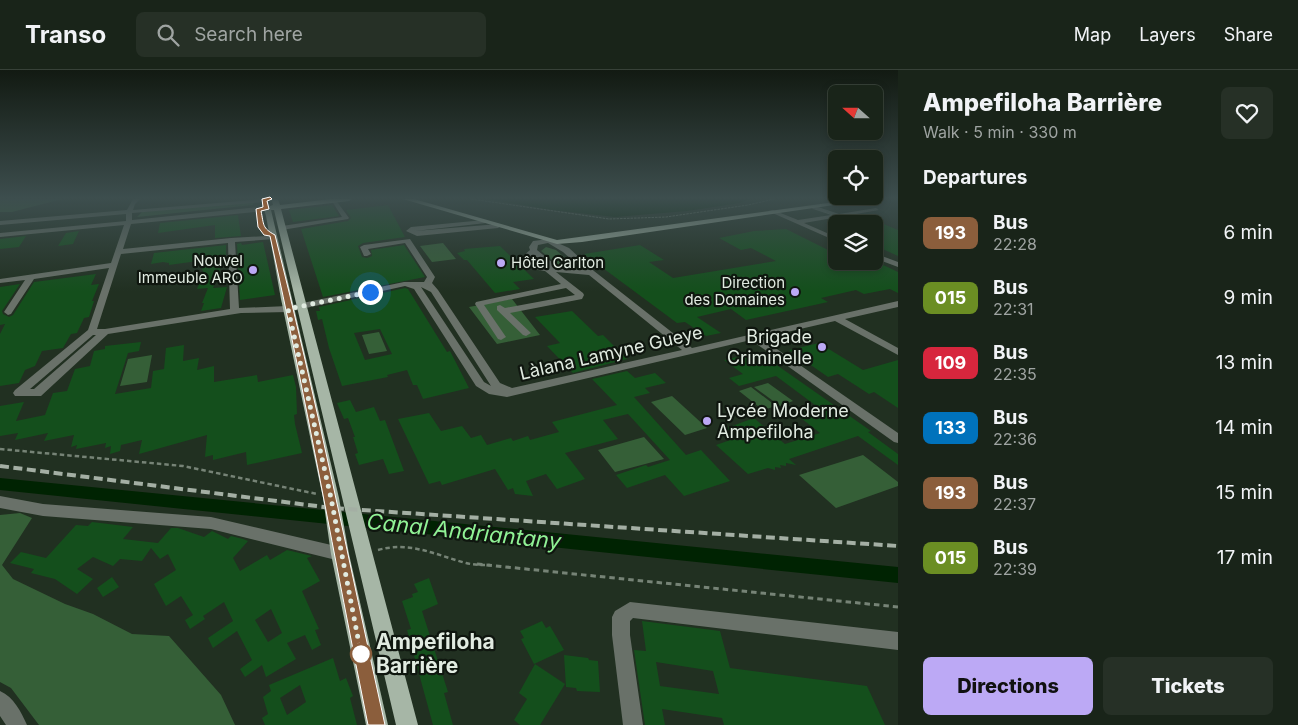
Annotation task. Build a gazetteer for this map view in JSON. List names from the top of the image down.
{
  "streets": {
    "street": ["Làlana Lamyne Gueye"]
  },
  "water": ["Canal Andriantany"],
  "places": [
    "Hôtel Carlton",
    "Nouvel Immeuble ARO",
    "Direction des Domaines",
    "Brigade Criminelle",
    "Lycée Moderne Ampefiloha",
    "Ampefiloha Barrière"
  ],
  "lines": ["bus line 193"],
  "north": "left",
  "page": {
    "header": "Transo",
    "search": "Search here",
    "nav": ["Map", "Layers", "Share"],
    "heading": [
      ["Ampefiloha Barrière", "Walk · 5 min · 330 m"],
      "Departures"
    ],
    "list": [
      {
        "mark": "193",
        "name": "Bus",
        "note": "22:28",
        "value": "6 min"
      },
      {
        "mark": "015",
        "name": "Bus",
        "note": "22:31",
        "value": "9 min"
      },
      {
        "mark": "109",
        "name": "Bus",
        "note": "22:35",
        "value": "13 min"
      },
      {
        "mark": "133",
        "name": "Bus",
        "note": "22:36",
        "value": "14 min"
      },
      {
        "mark": "193",
        "name": "Bus",
        "note": "22:37",
        "value": "15 min"
      },
      {
        "mark": "015",
        "name": "Bus",
        "note": "22:39",
        "value": "17 min"
      }
    ],
    "buttons": ["Directions", "Tickets"]
  }
}
